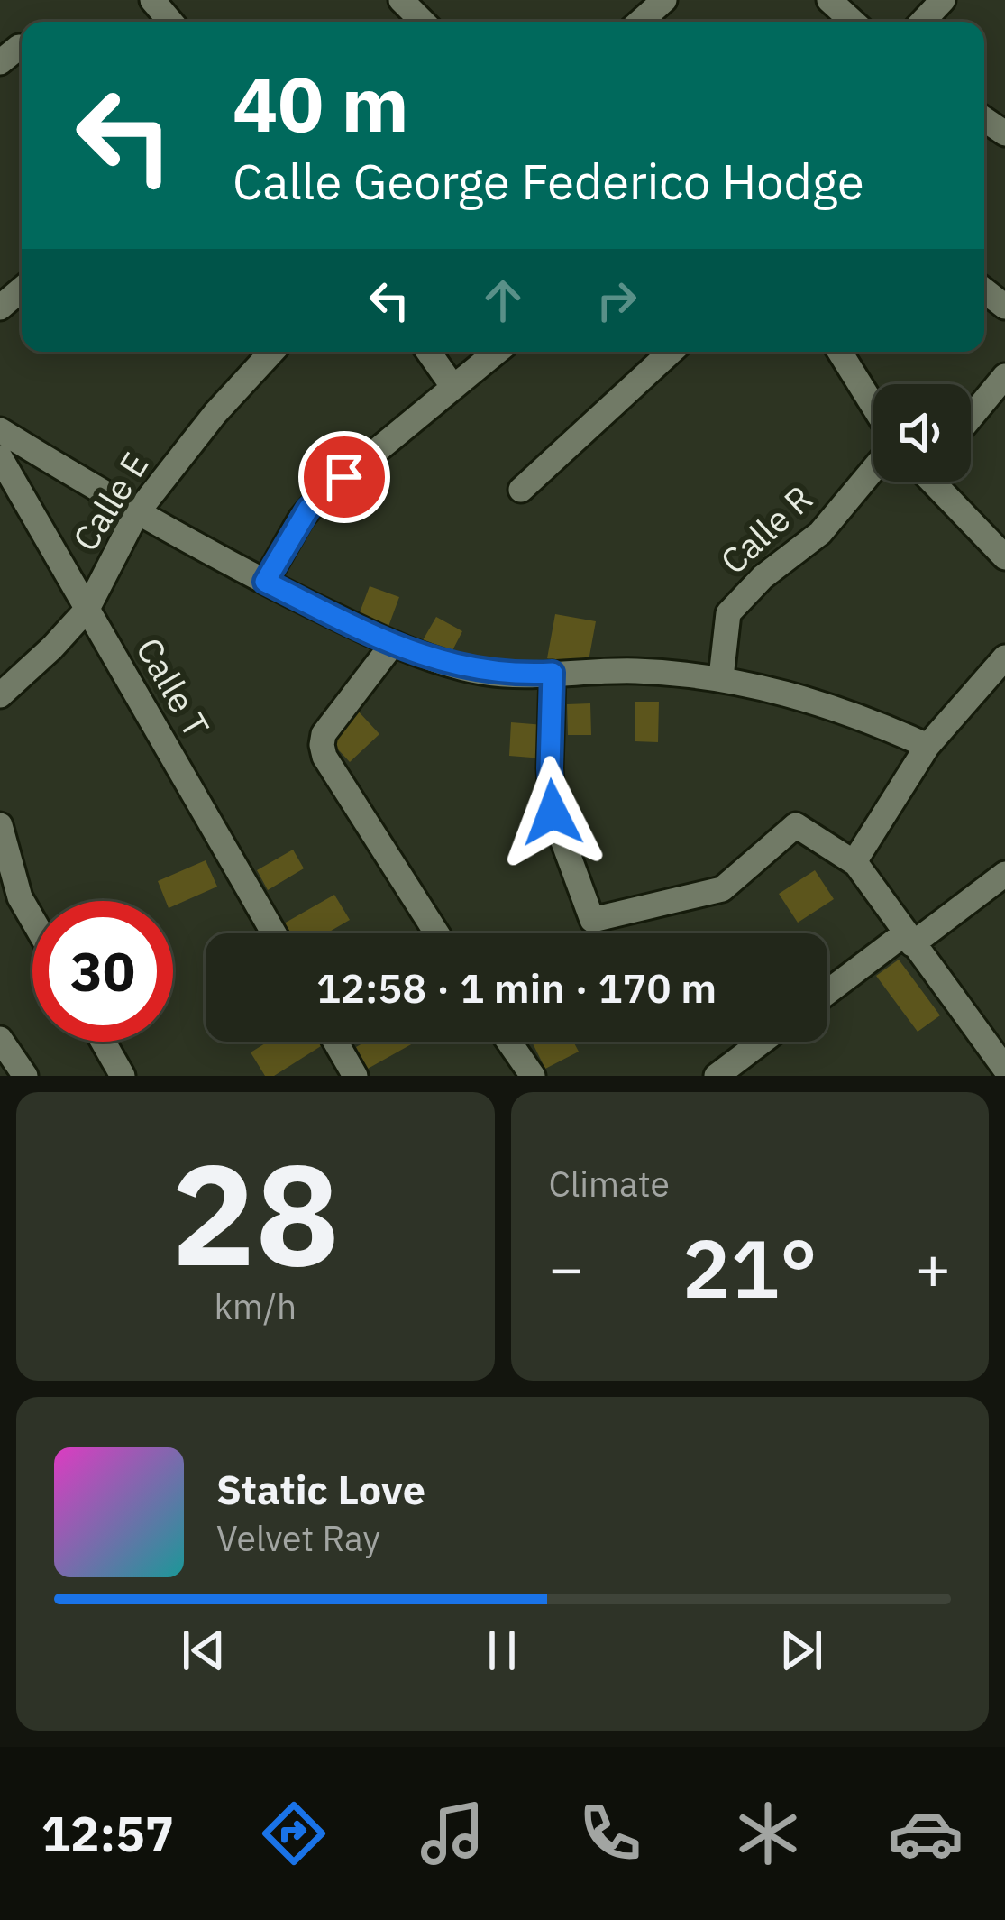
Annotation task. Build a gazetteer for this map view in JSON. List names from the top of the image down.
{
  "streets": {
    "street": ["Calle E", "Calle R", "Calle T"]
  },
  "crossings": [
    ["Calle E", "Calle T"]
  ],
  "page": {
    "turn": ["40 m", "Calle George Federico Hodge"],
    "limit": "30",
    "trip": "12:58 · 1 min · 170 m",
    "tile": [
      ["28", "km/h"],
      "Climate"
    ],
    "heat": ["−", "21°", "+"],
    "song": ["Static Love", "Velvet Ray"],
    "tabs": "12:57"
  }
}
